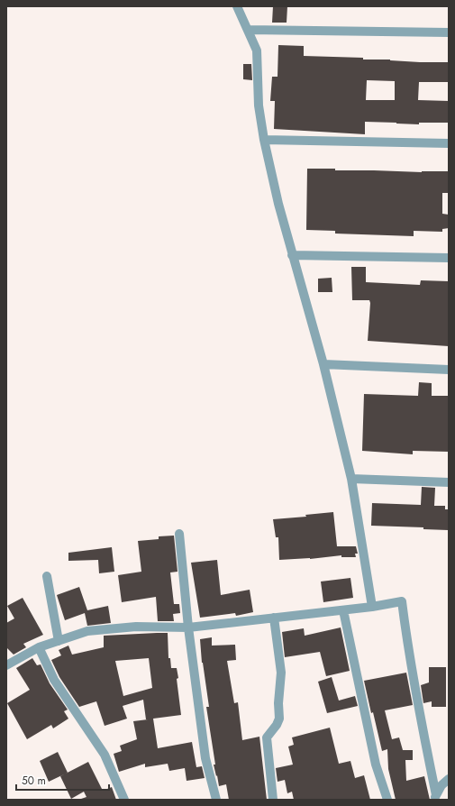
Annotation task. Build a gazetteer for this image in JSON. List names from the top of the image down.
{
  "scale_bar": "50 m"
}
